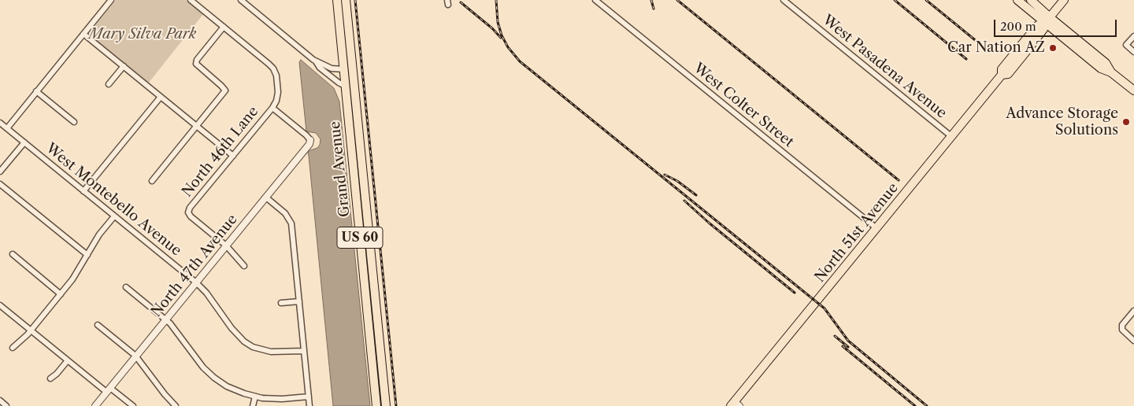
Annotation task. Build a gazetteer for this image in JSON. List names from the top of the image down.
{
  "streets": {
    "main road": ["Grand Avenue", "North 51st Avenue", "US 60"],
    "street": [
      "West Pasadena Avenue",
      "West Colter Street",
      "North 46th Lane",
      "West Montebello Avenue",
      "North 47th Avenue"
    ]
  },
  "crossings": [
    ["West Pasadena Avenue", "North 51st Avenue"],
    ["West Colter Street", "North 51st Avenue"],
    ["North 46th Lane", "North 47th Avenue"],
    ["West Montebello Avenue", "North 47th Avenue"]
  ],
  "parks": ["Mary Silva Park"],
  "places": ["Car Nation AZ", "Advance Storage Solutions"],
  "scale_bar": "200 m"
}
